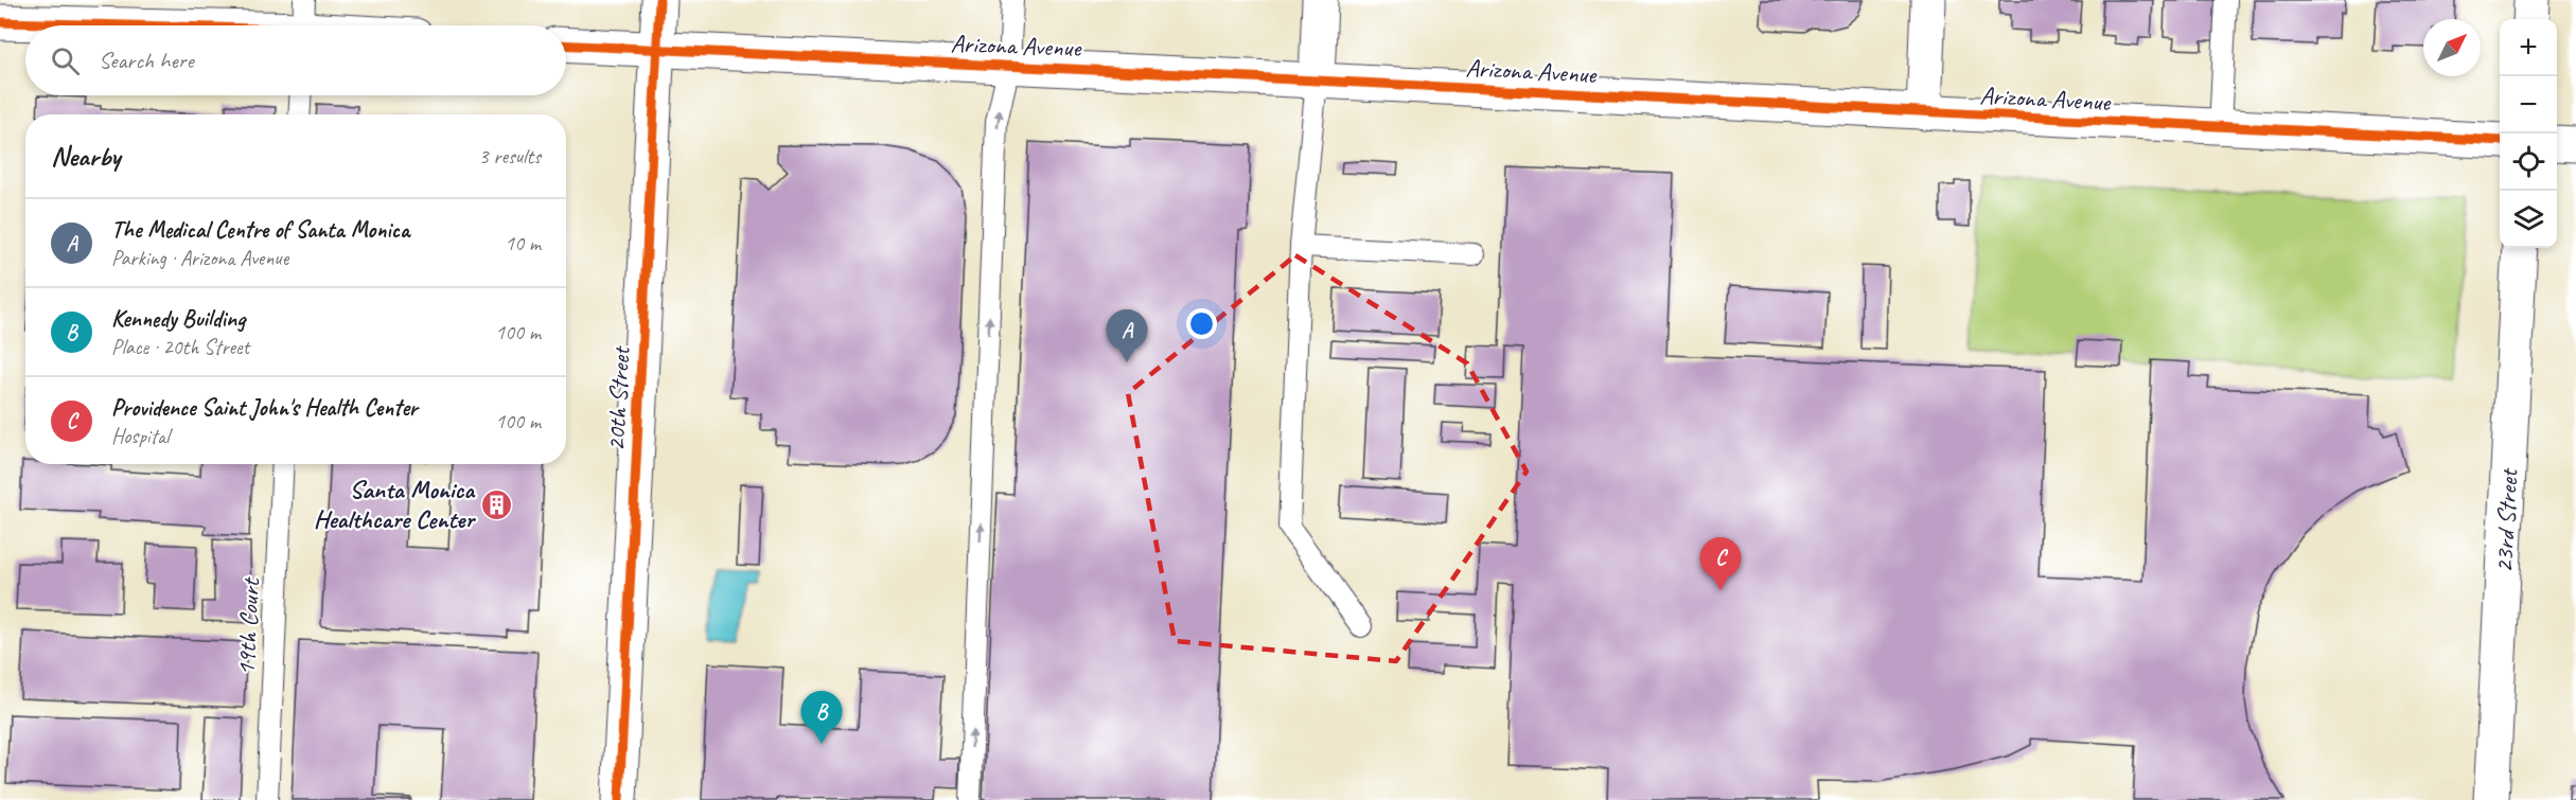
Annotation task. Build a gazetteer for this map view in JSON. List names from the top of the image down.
{
  "streets": {
    "street": ["Arizona Avenue", "20th Street", "23rd Street"],
    "lane": ["19th Court"]
  },
  "crossings": [
    ["Arizona Avenue", "20th Street"]
  ],
  "places": {
    "building": ["Santa Monica Healthcare Center"]
  },
  "north": "top right",
  "page": {
    "map_buttons": ["+", "−"],
    "search": "Search here",
    "heading": ["Nearby", "3 results"],
    "list": [
      {
        "mark": "A",
        "name": "The Medical Centre of Santa Monica",
        "note": "Parking · Arizona Avenue",
        "value": "10 m"
      },
      {
        "mark": "B",
        "name": "Kennedy Building",
        "note": "Place · 20th Street",
        "value": "100 m"
      },
      {
        "mark": "C",
        "name": "Providence Saint John's Health Center",
        "note": "Hospital",
        "value": "100 m"
      }
    ],
    "pins": ["A", "C", "B"]
  }
}
